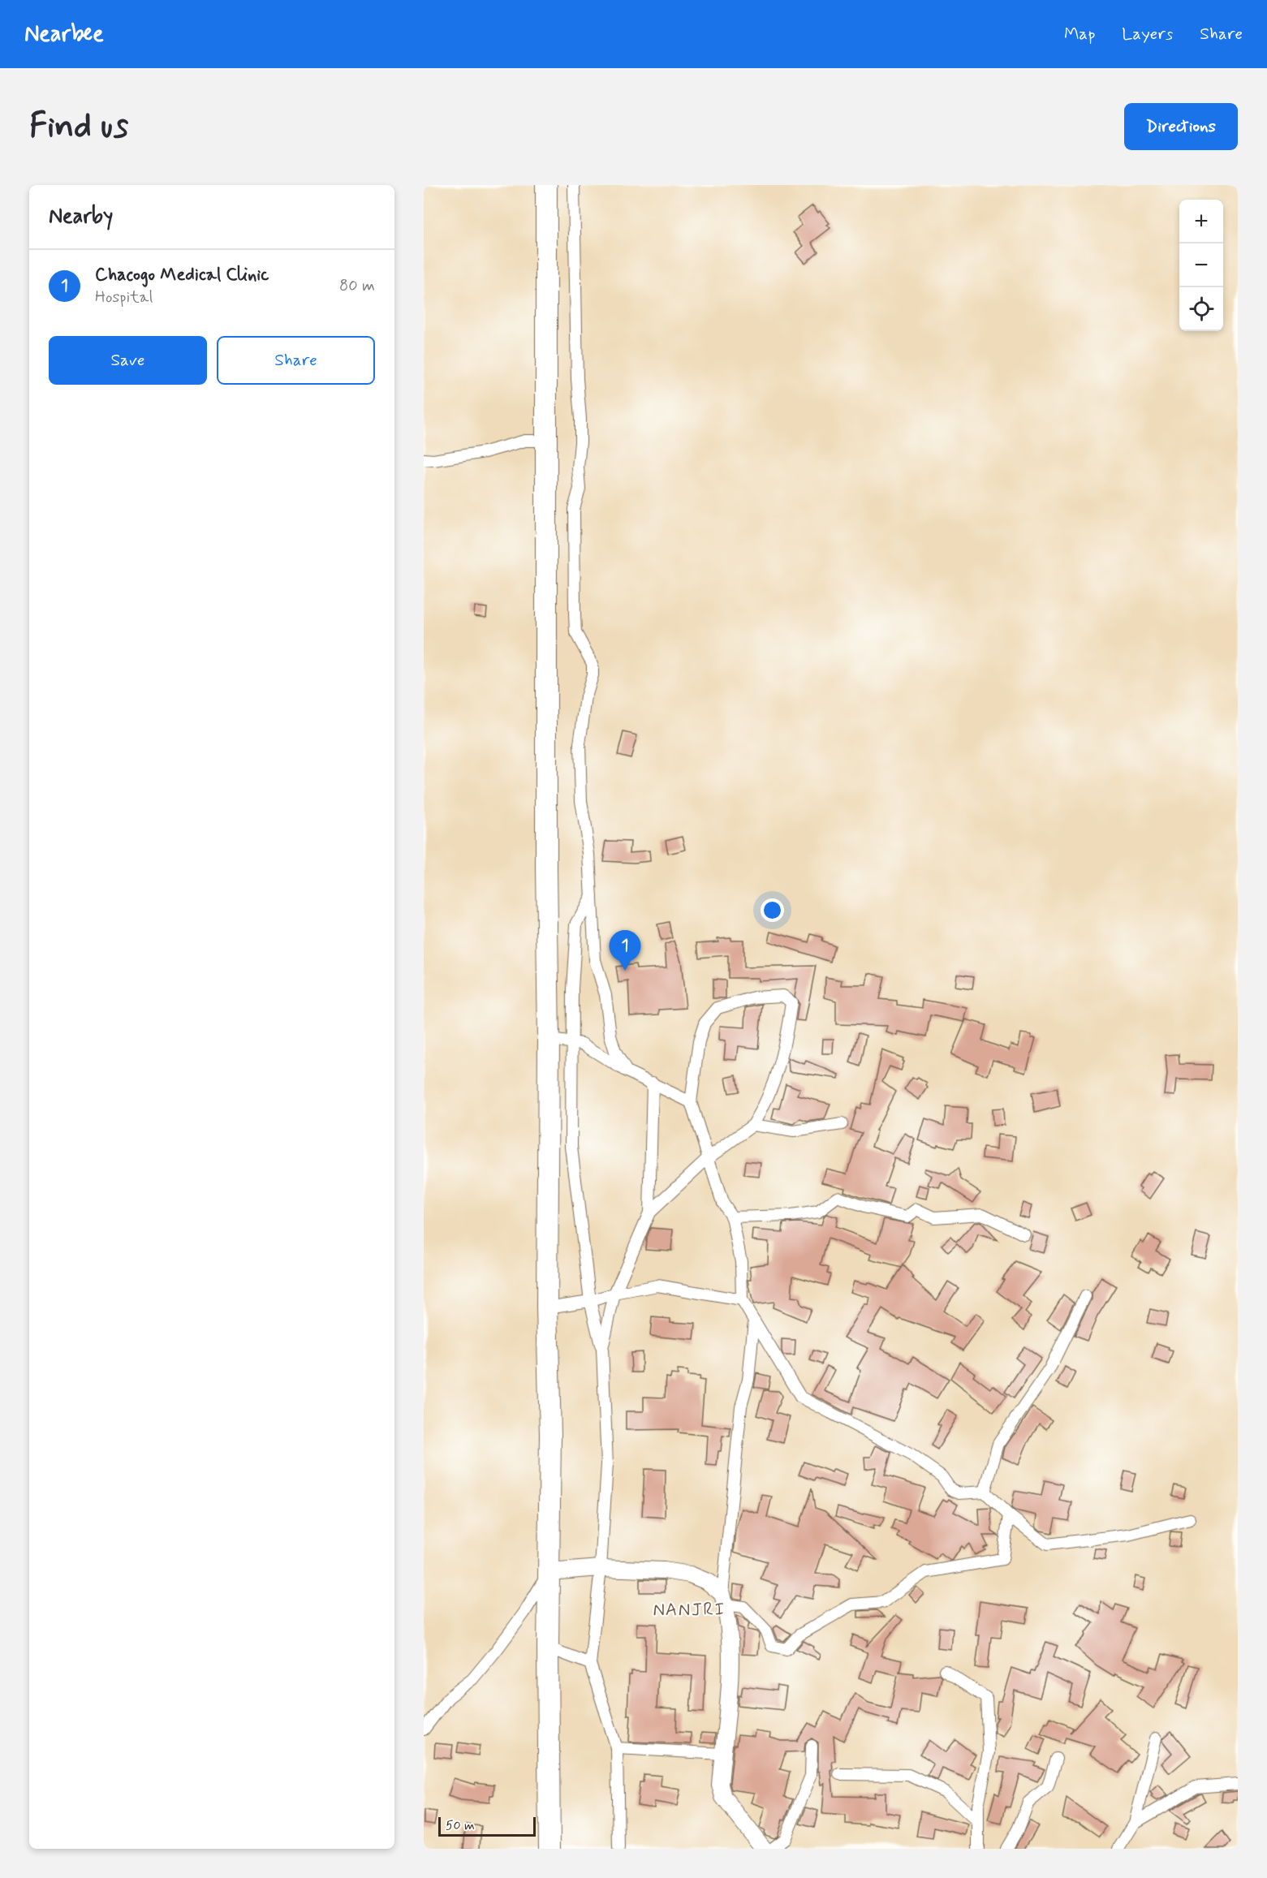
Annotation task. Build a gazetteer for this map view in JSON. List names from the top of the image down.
{
  "districts": ["NANJRI"],
  "scale_bar": "50 m",
  "page": {
    "header": "Nearbee",
    "nav": ["Map", "Layers", "Share"],
    "buttons": [
      "Directions",
      ["Save", "Share"]
    ],
    "title": "Find us",
    "heading": "Nearby",
    "map_buttons": ["+", "−"],
    "list": [
      {
        "mark": "1",
        "name": "Chacogo Medical Clinic",
        "note": "Hospital",
        "value": "80 m"
      }
    ],
    "pins": "1",
    "scale": "50 m"
  }
}
